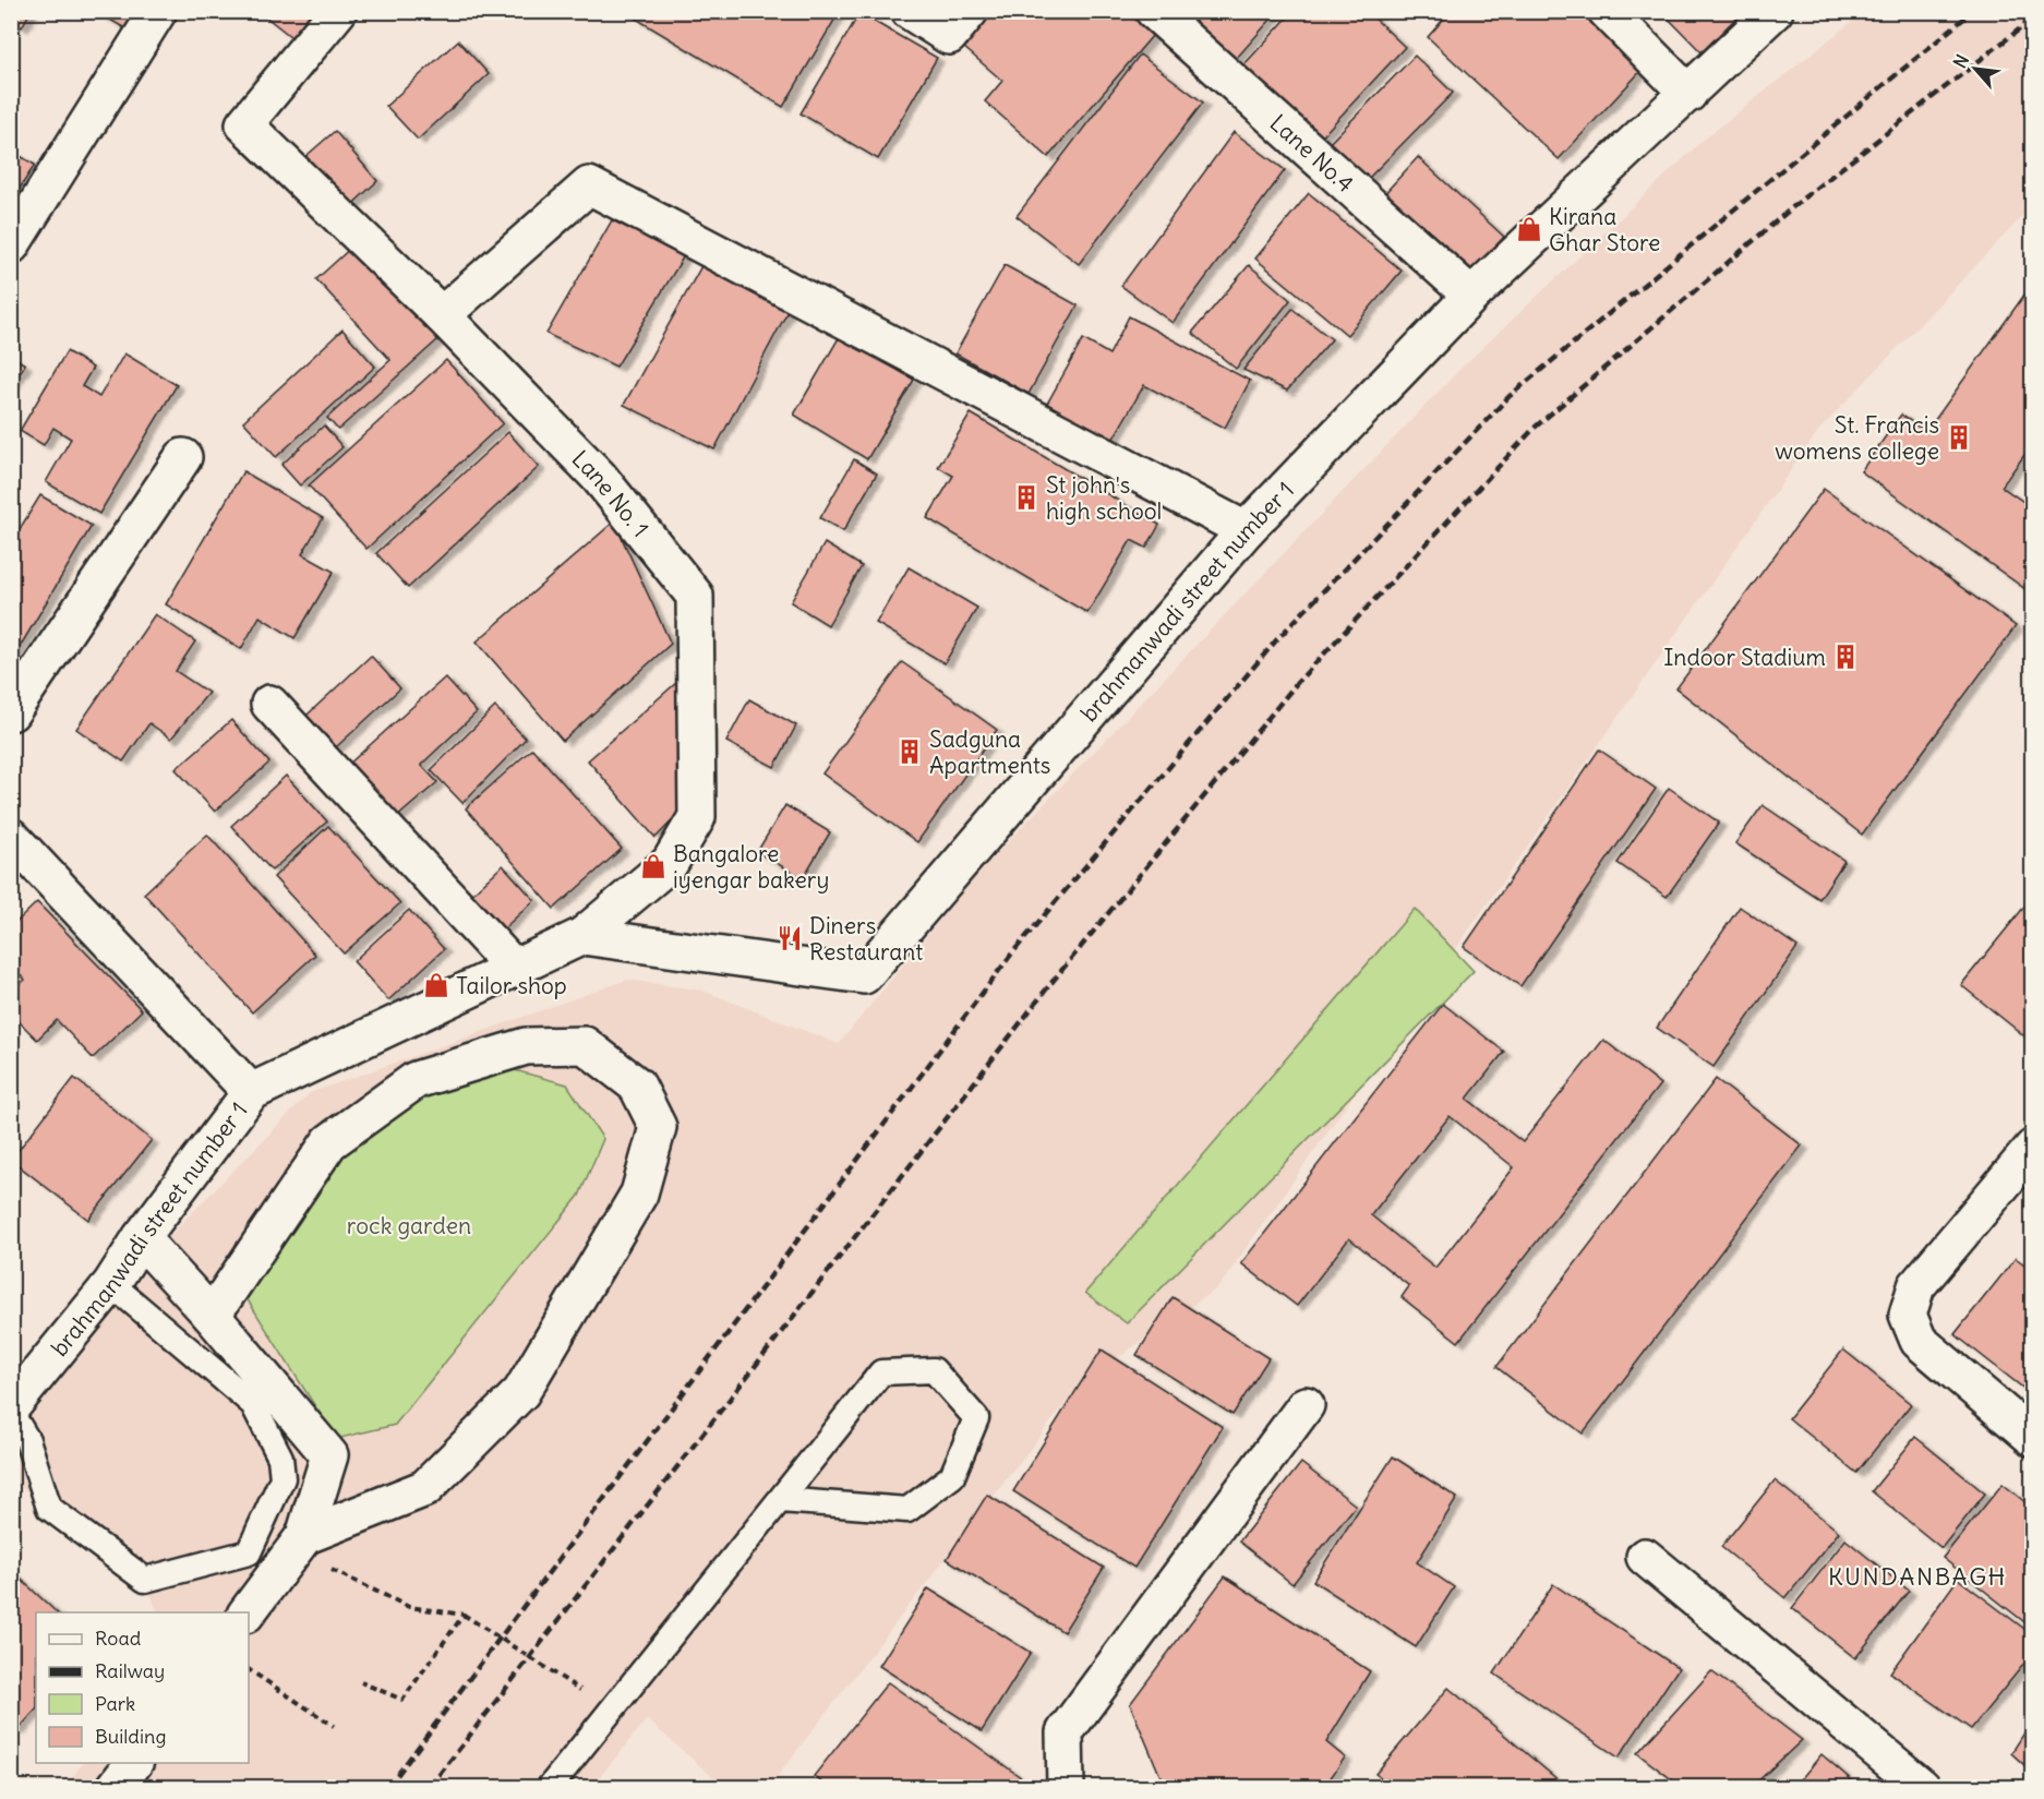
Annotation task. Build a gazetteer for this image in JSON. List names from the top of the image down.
{
  "streets": {
    "street": ["Lane No.4", "Lane No. 1", "brahmanwadi street number 1"]
  },
  "crossings": [
    ["Lane No.4", "brahmanwadi street number 1"],
    ["Lane No. 1", "brahmanwadi street number 1"]
  ],
  "districts": ["KUNDANBAGH"],
  "parks": ["rock garden"],
  "places": {
    "shop": ["Kirana Ghar Store", "Bangalore iyengar bakery", "Tailor shop"],
    "building": [
      "St. Francis womens college",
      "St john's high school",
      "Indoor Stadium",
      "Sadguna Apartments"
    ],
    "restaurant": ["Diners Restaurant"]
  },
  "legend": [
    "Road",
    "Railway",
    "Park",
    "Building"
  ],
  "north": "top left"
}
